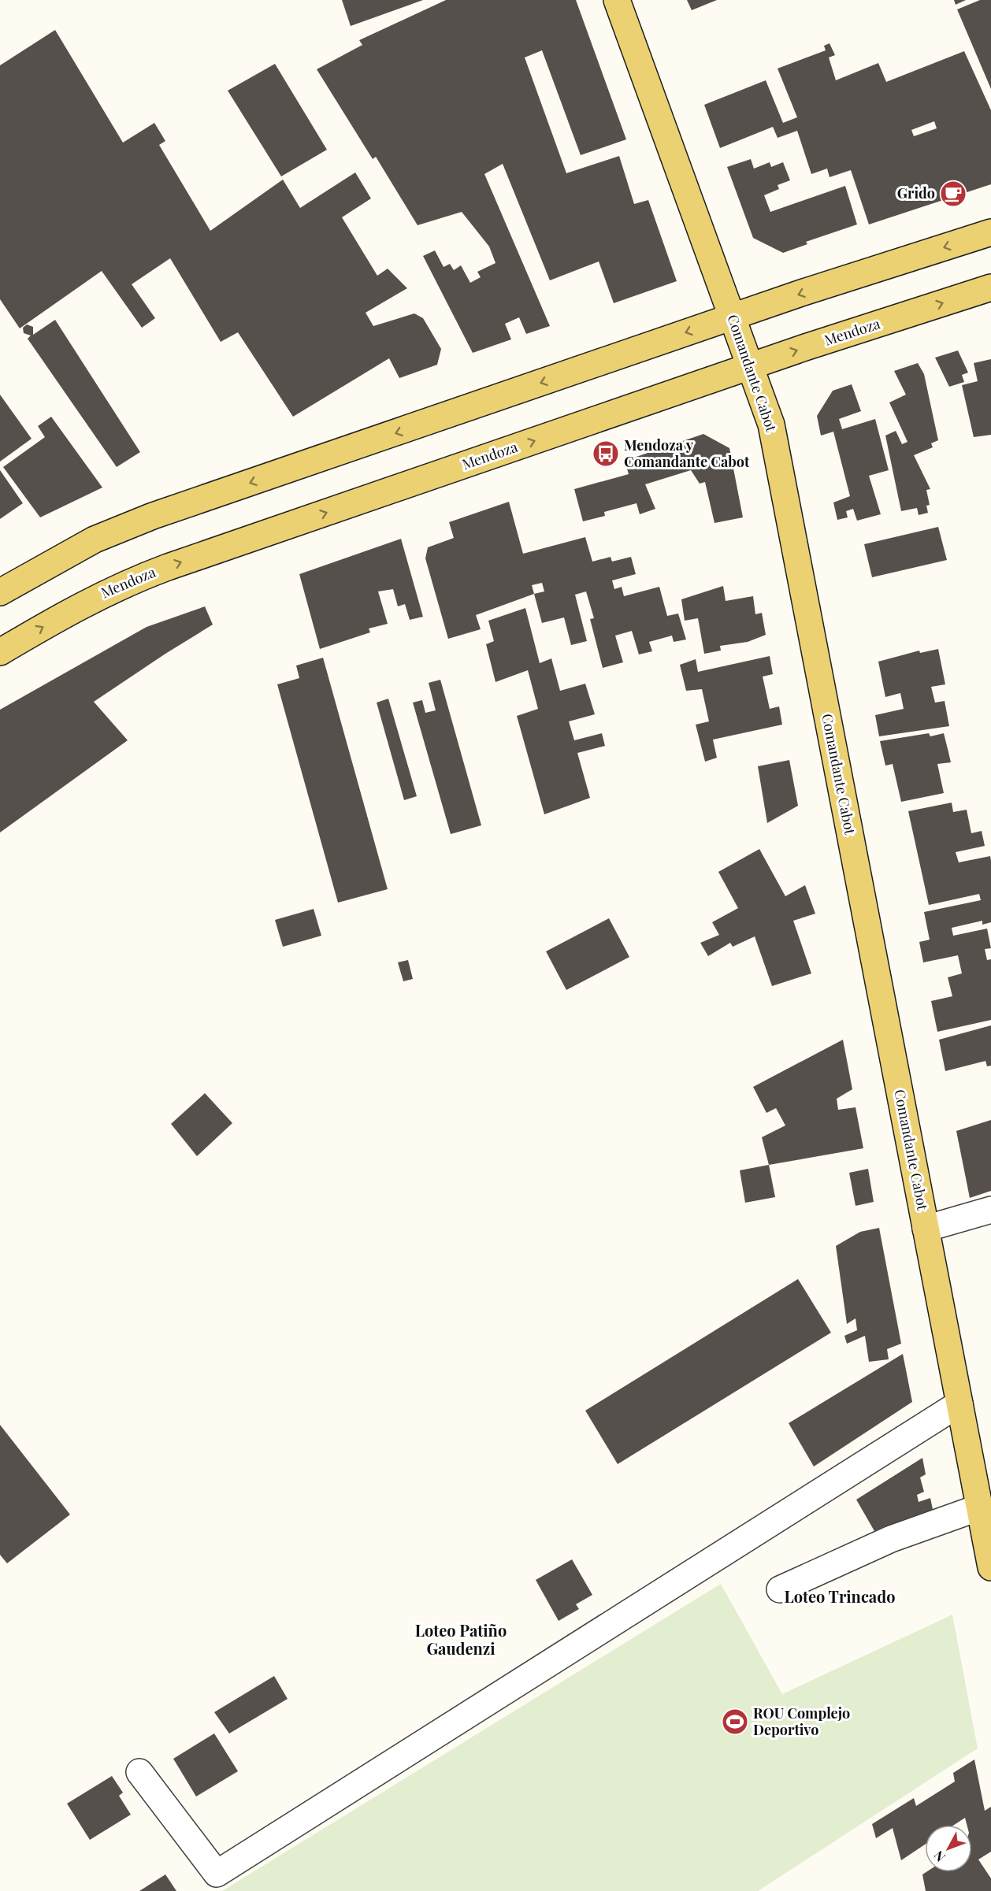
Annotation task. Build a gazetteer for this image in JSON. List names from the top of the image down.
{
  "streets": {
    "main road": ["Mendoza", "Comandante Cabot"]
  },
  "crossings": [
    ["Mendoza", "Comandante Cabot"]
  ],
  "districts": ["Loteo Trincado", "Loteo Patiño Gaudenzi"],
  "places": {
    "cafe": ["Grido"],
    "bus stop": ["Mendoza y Comandante Cabot"],
    "sports": ["ROU Complejo Deportivo"]
  },
  "north": "bottom left"
}
